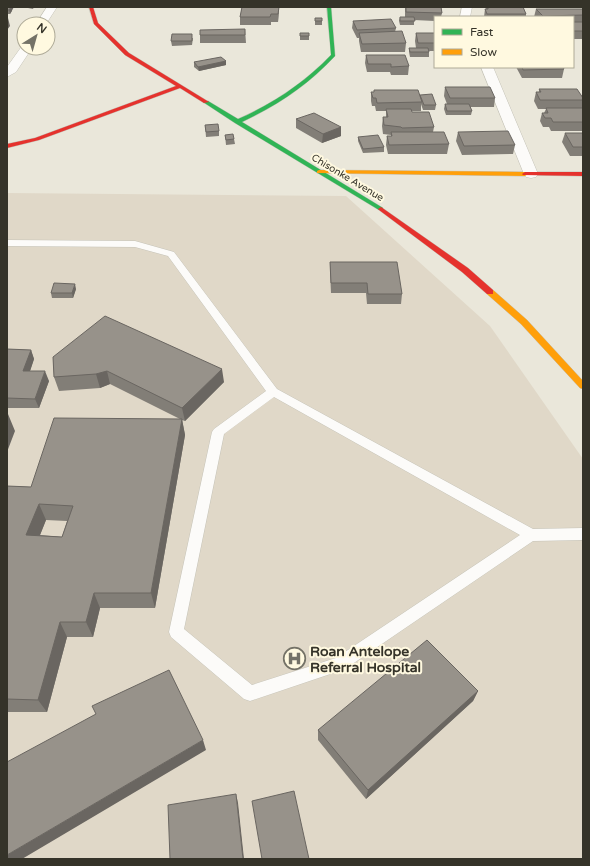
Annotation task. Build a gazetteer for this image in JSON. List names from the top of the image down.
{
  "streets": {
    "street": ["Chisonke Avenue"]
  },
  "places": {
    "hospital": ["Roan Antelope Referral Hospital"]
  },
  "legend": ["Fast", "Slow"],
  "north": "top right"
}
